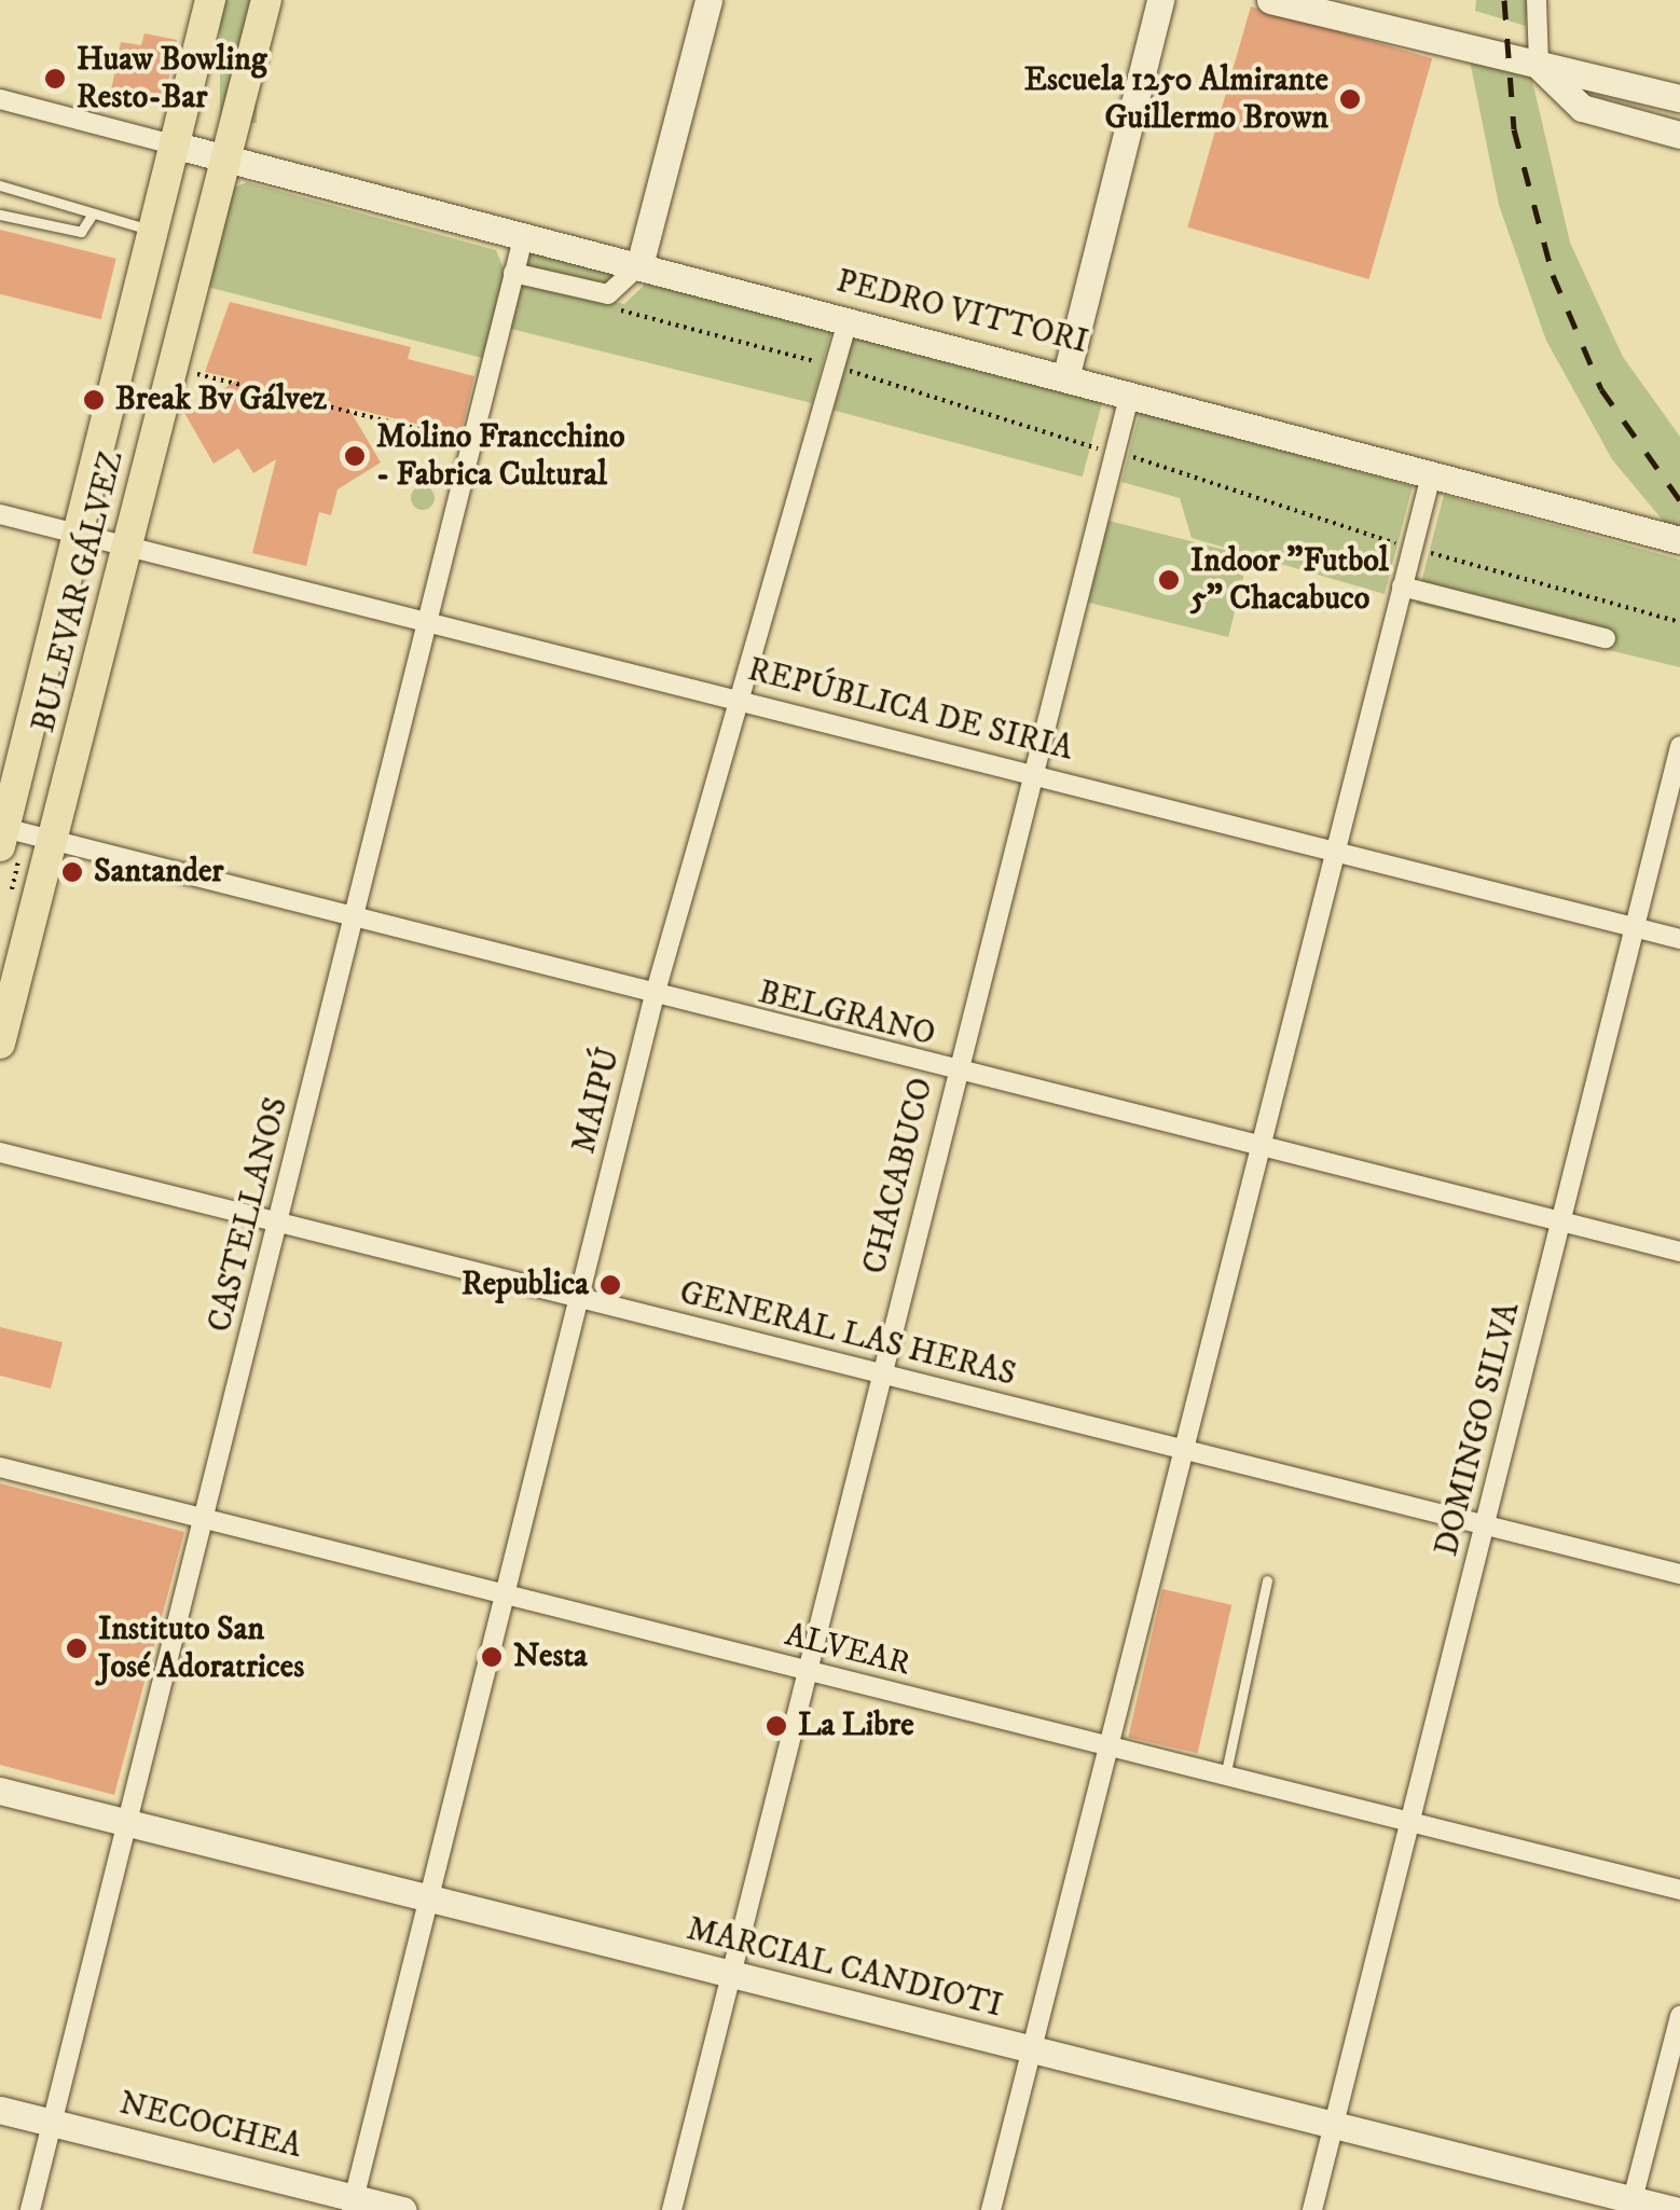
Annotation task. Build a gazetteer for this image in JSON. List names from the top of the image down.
{
  "streets": {
    "main road": [
      "PEDRO VITTORI",
      "BULEVAR GÁLVEZ",
      "MARCIAL CANDIOTI",
      "NECOCHEA"
    ],
    "street": [
      "REPÚBLICA DE SIRIA",
      "BELGRANO",
      "MAIPÚ",
      "CHACABUCO",
      "CASTELLANOS",
      "GENERAL LAS HERAS",
      "DOMINGO SILVA",
      "ALVEAR"
    ]
  },
  "crossings": [
    ["PEDRO VITTORI", "BULEVAR GÁLVEZ"],
    ["PEDRO VITTORI", "MAIPÚ"],
    ["PEDRO VITTORI", "CHACABUCO"],
    ["PEDRO VITTORI", "CASTELLANOS"],
    ["BULEVAR GÁLVEZ", "REPÚBLICA DE SIRIA"],
    ["BULEVAR GÁLVEZ", "BELGRANO"],
    ["REPÚBLICA DE SIRIA", "MAIPÚ"],
    ["REPÚBLICA DE SIRIA", "CHACABUCO"],
    ["REPÚBLICA DE SIRIA", "CASTELLANOS"],
    ["REPÚBLICA DE SIRIA", "DOMINGO SILVA"],
    ["BELGRANO", "MAIPÚ"],
    ["BELGRANO", "CHACABUCO"],
    ["BELGRANO", "CASTELLANOS"],
    ["BELGRANO", "DOMINGO SILVA"],
    ["MAIPÚ", "GENERAL LAS HERAS"],
    ["MAIPÚ", "ALVEAR"],
    ["MAIPÚ", "MARCIAL CANDIOTI"],
    ["MAIPÚ", "NECOCHEA"],
    ["CHACABUCO", "GENERAL LAS HERAS"],
    ["CHACABUCO", "ALVEAR"],
    ["CHACABUCO", "MARCIAL CANDIOTI"],
    ["CASTELLANOS", "GENERAL LAS HERAS"],
    ["CASTELLANOS", "ALVEAR"],
    ["CASTELLANOS", "MARCIAL CANDIOTI"],
    ["CASTELLANOS", "NECOCHEA"],
    ["GENERAL LAS HERAS", "DOMINGO SILVA"],
    ["DOMINGO SILVA", "ALVEAR"],
    ["DOMINGO SILVA", "MARCIAL CANDIOTI"]
  ],
  "places": [
    "Huaw Bowling Resto-Bar",
    "Escuela 1250 Almirante Guillermo Brown",
    "Break Bv Gálvez",
    "Molino Francchino - Fabrica Cultural",
    "Indoor \"Futbol 5\" Chacabuco",
    "Santander",
    "Republica",
    "Instituto San José Adoratrices",
    "Nesta",
    "La Libre"
  ]
}
